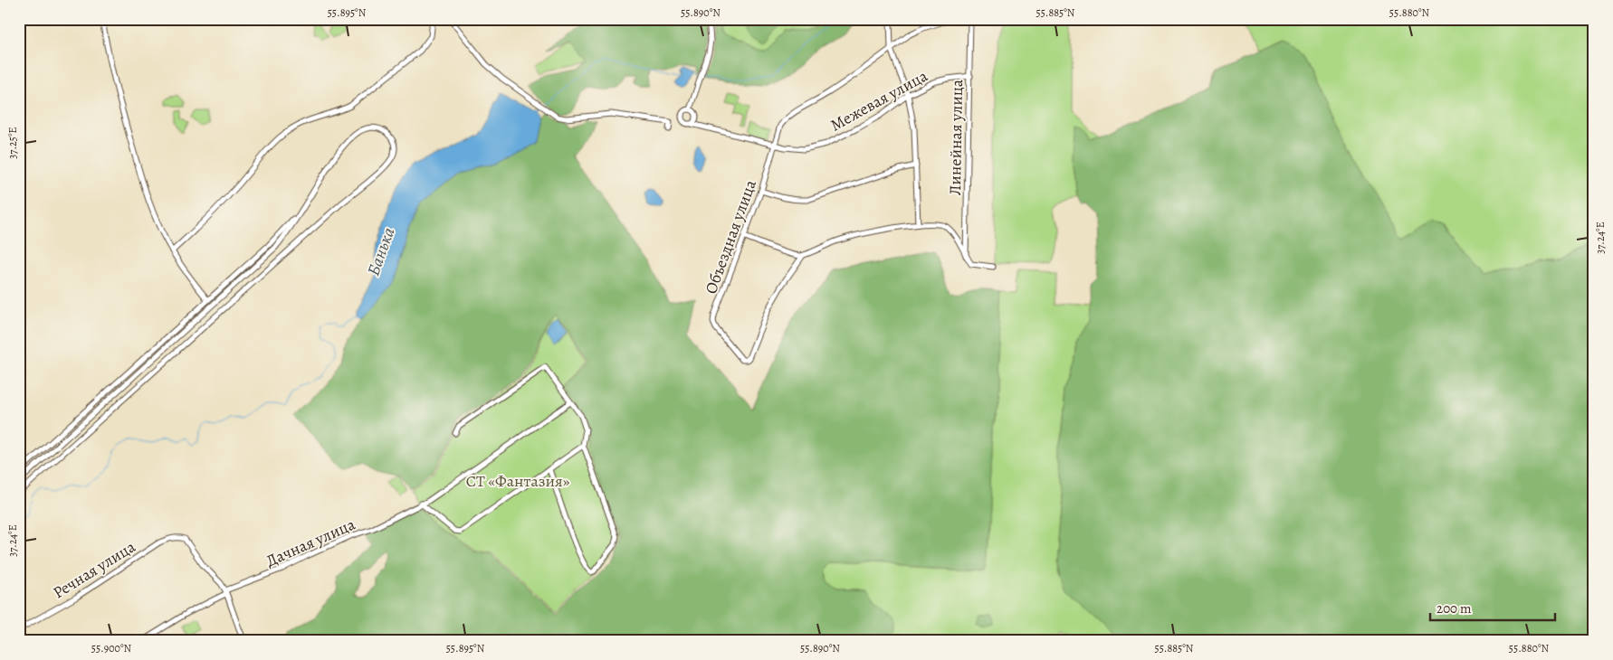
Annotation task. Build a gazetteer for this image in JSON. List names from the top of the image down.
{
  "streets": {
    "street": [
      "Межевая улица",
      "Линейная улица",
      "Объездная улица",
      "Дачная улица",
      "Речная улица"
    ]
  },
  "crossings": [
    ["Межевая улица", "Линейная улица"],
    ["Межевая улица", "Объездная улица"],
    ["Дачная улица", "Речная улица"]
  ],
  "water": ["Банька"],
  "parks": ["СТ «Фантазия»"],
  "scale_bar": "200 m",
  "coordinates": [
    "55.895°N",
    "55.890°N",
    "55.885°N",
    "55.880°N",
    "37.25°E",
    "37.24°E",
    "55.900°N"
  ]
}
